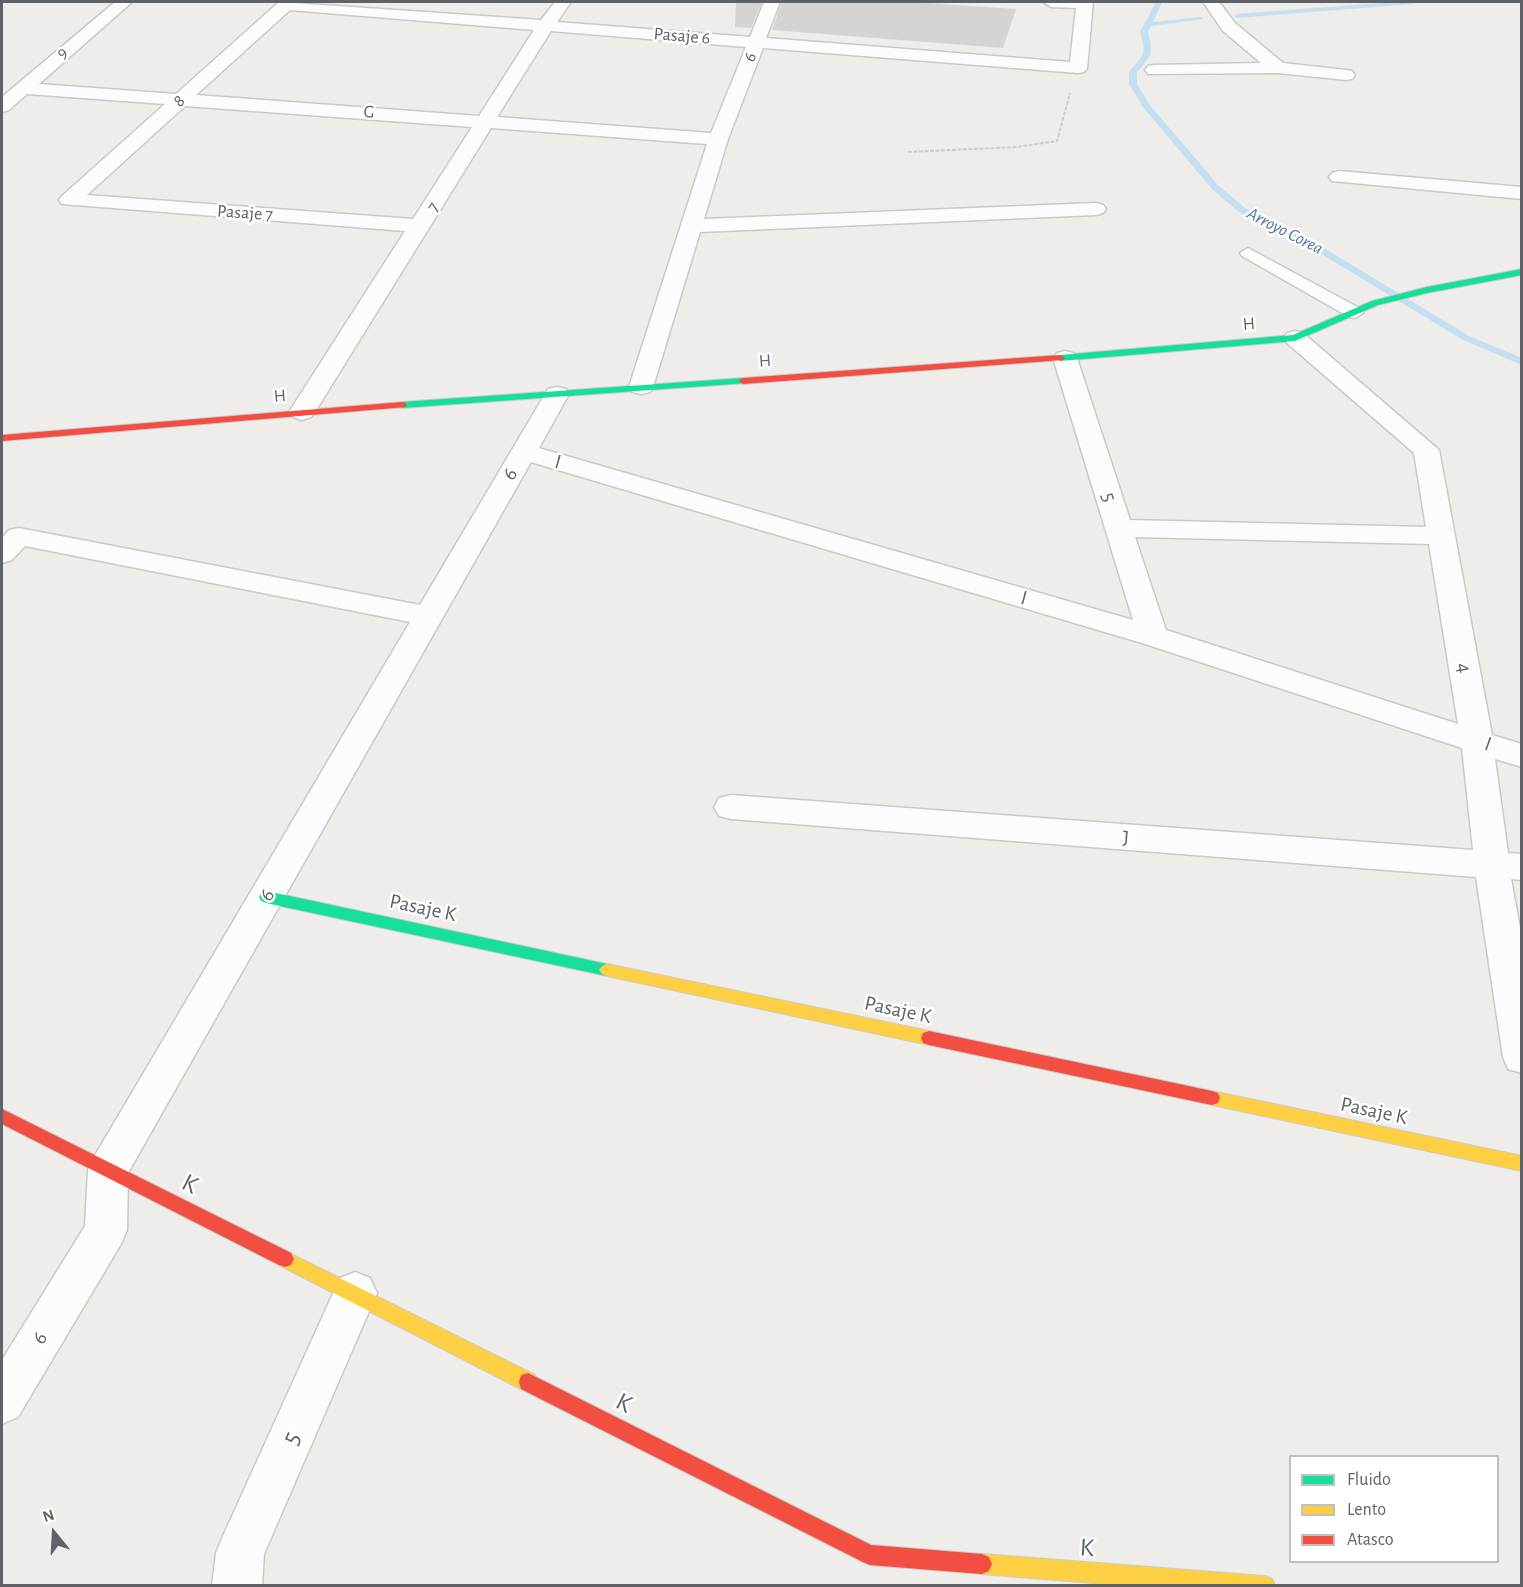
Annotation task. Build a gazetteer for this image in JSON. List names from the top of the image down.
{
  "streets": {
    "street": [
      "Pasaje 6",
      "9",
      "6",
      "8",
      "G",
      "7",
      "Pasaje 7",
      "H",
      "I",
      "5",
      "4",
      "J",
      "Pasaje K",
      "K"
    ]
  },
  "crossings": [
    ["Pasaje 6", "6"],
    ["Pasaje 6", "8"],
    ["Pasaje 6", "7"],
    ["9", "G"],
    ["6", "G"],
    ["6", "H"],
    ["6", "I"],
    ["6", "Pasaje K"],
    ["6", "K"],
    ["8", "G"],
    ["8", "Pasaje 7"],
    ["G", "7"],
    ["7", "Pasaje 7"],
    ["7", "H"],
    ["H", "5"],
    ["H", "4"],
    ["I", "5"],
    ["I", "4"],
    ["5", "K"],
    ["4", "J"]
  ],
  "water": ["Arroyo Corea"],
  "legend": ["Fluido", "Lento", "Atasco"],
  "north": "top"
}
